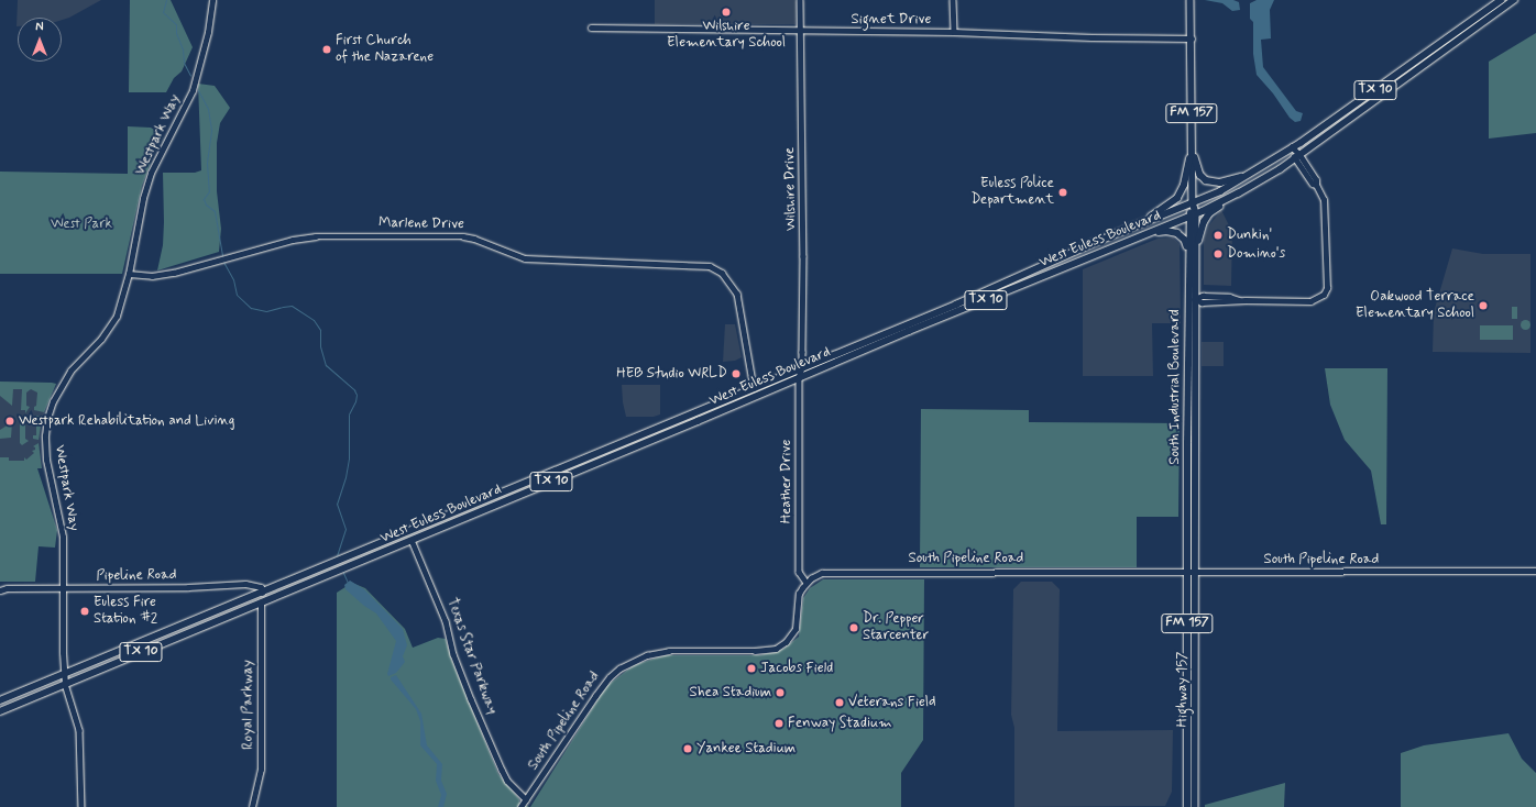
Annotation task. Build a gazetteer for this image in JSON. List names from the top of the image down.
{
  "streets": {
    "main road": [
      "TX 10",
      "FM 157",
      "Westpark Way",
      "West Euless Boulevard",
      "South Industrial Boulevard",
      "Pipeline Road",
      "Highway 157"
    ],
    "street": [
      "Signet Drive",
      "Wilshire Drive",
      "Marlene Drive",
      "Heather Drive",
      "South Pipeline Road",
      "Texas Star Parkway",
      "Royal Parkway"
    ]
  },
  "crossings": [
    ["Signet Drive", "Wilshire Drive"],
    ["Signet Drive", "South Industrial Boulevard"],
    ["Westpark Way", "Marlene Drive"],
    ["Westpark Way", "West Euless Boulevard"],
    ["Westpark Way", "Pipeline Road"],
    ["Wilshire Drive", "West Euless Boulevard"],
    ["Wilshire Drive", "Heather Drive"],
    ["Marlene Drive", "West Euless Boulevard"],
    ["West Euless Boulevard", "South Industrial Boulevard"],
    ["West Euless Boulevard", "Heather Drive"],
    ["West Euless Boulevard", "Pipeline Road"],
    ["West Euless Boulevard", "Texas Star Parkway"],
    ["West Euless Boulevard", "Royal Parkway"],
    ["South Industrial Boulevard", "South Pipeline Road"],
    ["South Industrial Boulevard", "Highway 157"],
    ["Heather Drive", "South Pipeline Road"],
    ["South Pipeline Road", "Texas Star Parkway"],
    ["South Pipeline Road", "Highway 157"]
  ],
  "parks": ["West Park"],
  "places": [
    "Wilshire Elementary School",
    "First Church of the Nazarene",
    "Euless Police Department",
    "Dunkin'",
    "Domino's",
    "Oakwood Terrace Elementary School",
    "HEB Studio WRLD",
    "Westpark Rehabilitation and Living",
    "Euless Fire Station #2",
    "Dr. Pepper Starcenter",
    "Jacobs Field",
    "Shea Stadium",
    "Veterans Field",
    "Fenway Stadium",
    "Yankee Stadium"
  ],
  "north": "top"
}
